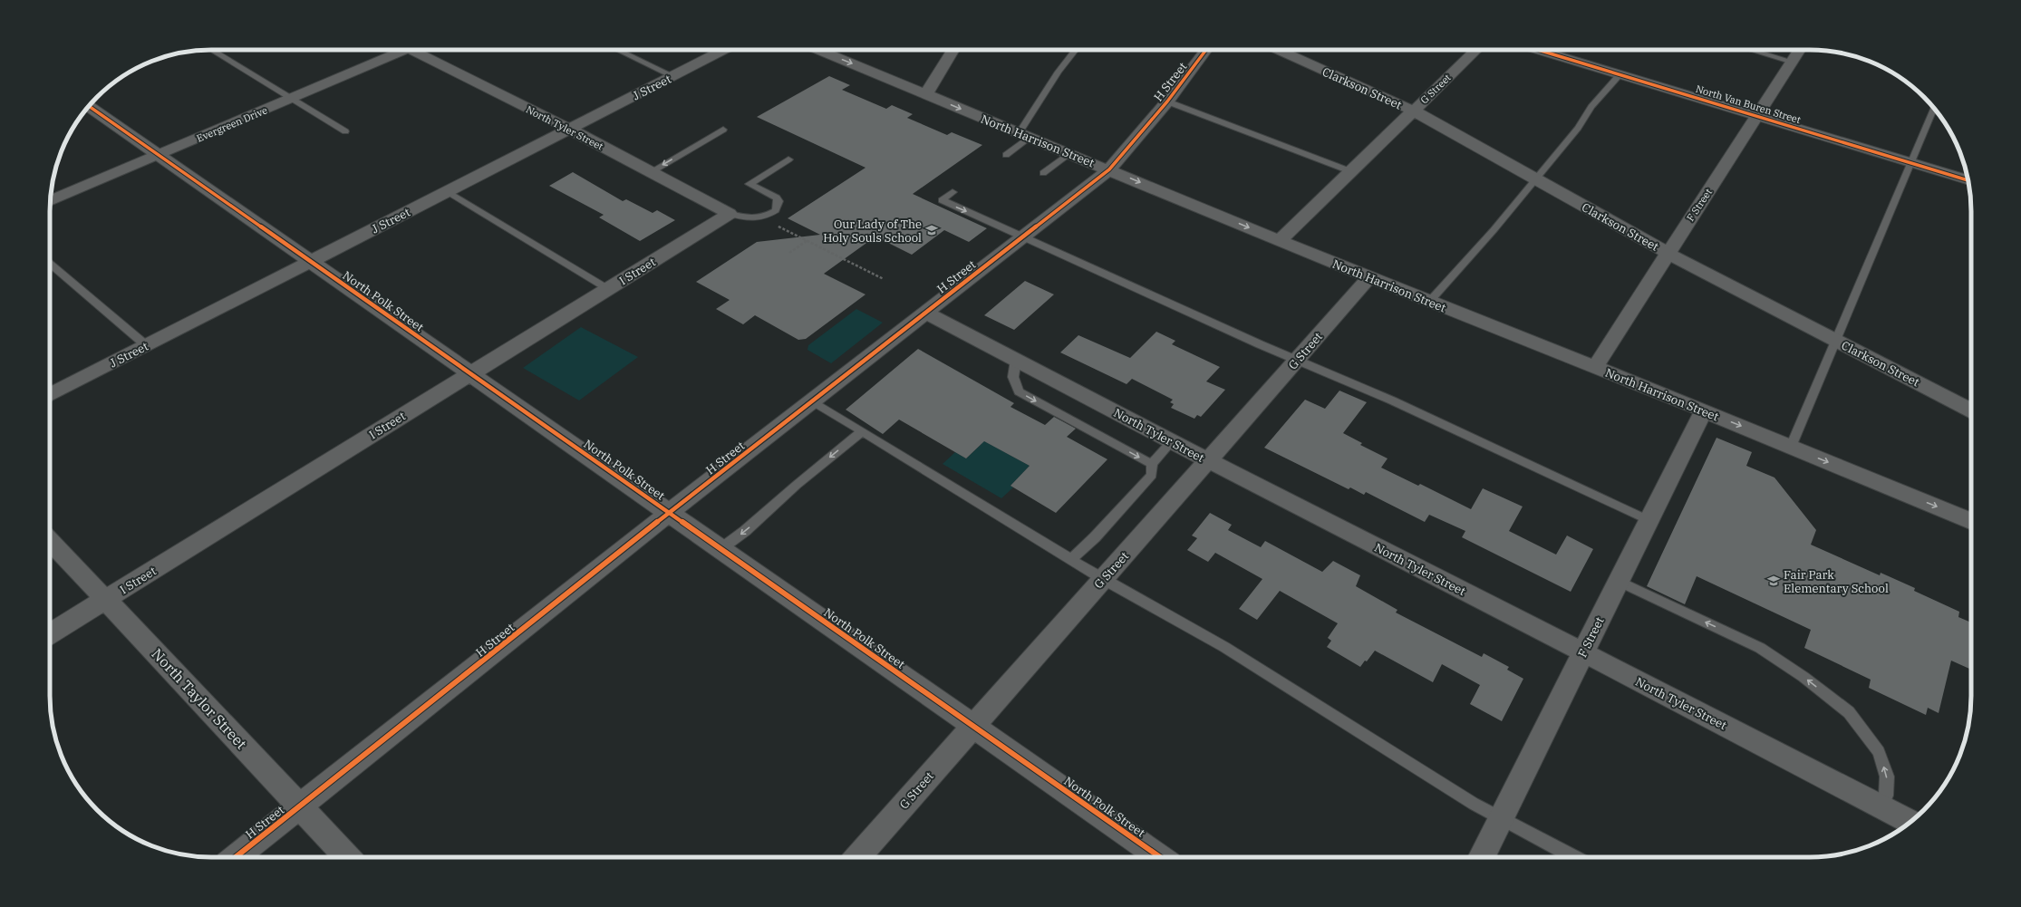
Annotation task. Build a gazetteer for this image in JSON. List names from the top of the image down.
{
  "streets": {
    "street": [
      "H Street",
      "J Street",
      "Clarkson Street",
      "G Street",
      "North Van Buren Street",
      "Evergreen Drive",
      "North Tyler Street",
      "North Harrison Street",
      "F Street",
      "I Street",
      "North Polk Street",
      "North Taylor Street"
    ]
  },
  "crossings": [
    ["H Street", "North Tyler Street"],
    ["H Street", "North Harrison Street"],
    ["H Street", "North Polk Street"],
    ["H Street", "North Taylor Street"],
    ["J Street", "North Tyler Street"],
    ["J Street", "North Polk Street"],
    ["Clarkson Street", "G Street"],
    ["Clarkson Street", "F Street"],
    ["G Street", "North Tyler Street"],
    ["G Street", "North Harrison Street"],
    ["G Street", "North Polk Street"],
    ["North Van Buren Street", "F Street"],
    ["Evergreen Drive", "North Polk Street"],
    ["North Tyler Street", "F Street"],
    ["North Tyler Street", "I Street"],
    ["North Harrison Street", "F Street"],
    ["I Street", "North Polk Street"],
    ["I Street", "North Taylor Street"]
  ],
  "one_way": ["North Harrison Street"],
  "places": {
    "school or university": ["Our Lady of The Holy Souls School", "Fair Park Elementary School"]
  }
}
